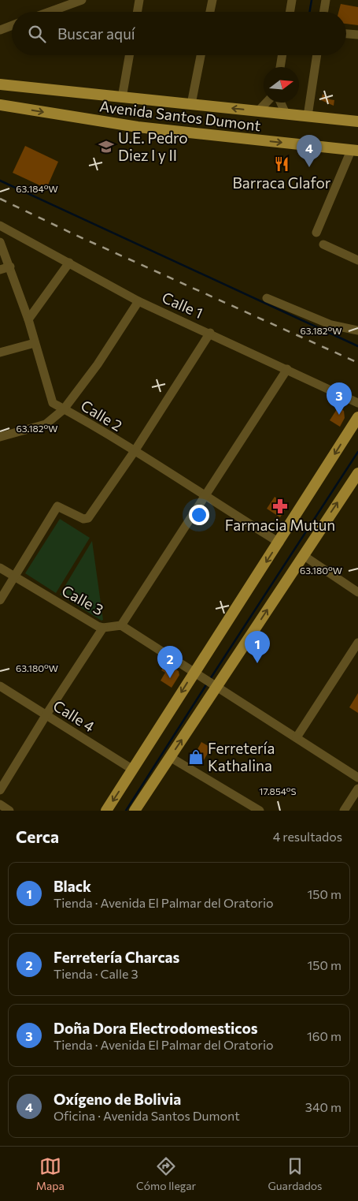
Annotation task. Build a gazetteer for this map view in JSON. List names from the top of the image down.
{
  "streets": {
    "main road": ["Avenida Santos Dumont"],
    "street": [
      "Calle 1",
      "Calle 2",
      "Calle 3",
      "Calle 4"
    ]
  },
  "places": {
    "school or university": ["U.E. Pedro Diez I y II"],
    "restaurant": ["Barraca Glafor"],
    "pharmacy": ["Farmacia Mutun"],
    "shop": ["Ferretería Kathalina"]
  },
  "north": "right",
  "page": {
    "search": "Buscar aquí",
    "pins": [
      "4",
      "3",
      "1",
      "2"
    ],
    "heading": ["Cerca", "4 resultados"],
    "list": [
      {
        "mark": "1",
        "name": "Black",
        "note": "Tienda · Avenida El Palmar del Oratorio",
        "value": "150 m"
      },
      {
        "mark": "2",
        "name": "Ferretería Charcas",
        "note": "Tienda · Calle 3",
        "value": "150 m"
      },
      {
        "mark": "3",
        "name": "Doña Dora Electrodomesticos",
        "note": "Tienda · Avenida El Palmar del Oratorio",
        "value": "160 m"
      },
      {
        "mark": "4",
        "name": "Oxígeno de Bolivia",
        "note": "Oficina · Avenida Santos Dumont",
        "value": "340 m"
      }
    ],
    "nav": ["Mapa", "Cómo llegar", "Guardados"]
  },
  "coordinates": [
    "63.184°W",
    "63.182°W",
    "63.180°W",
    "17.854°S"
  ]
}
